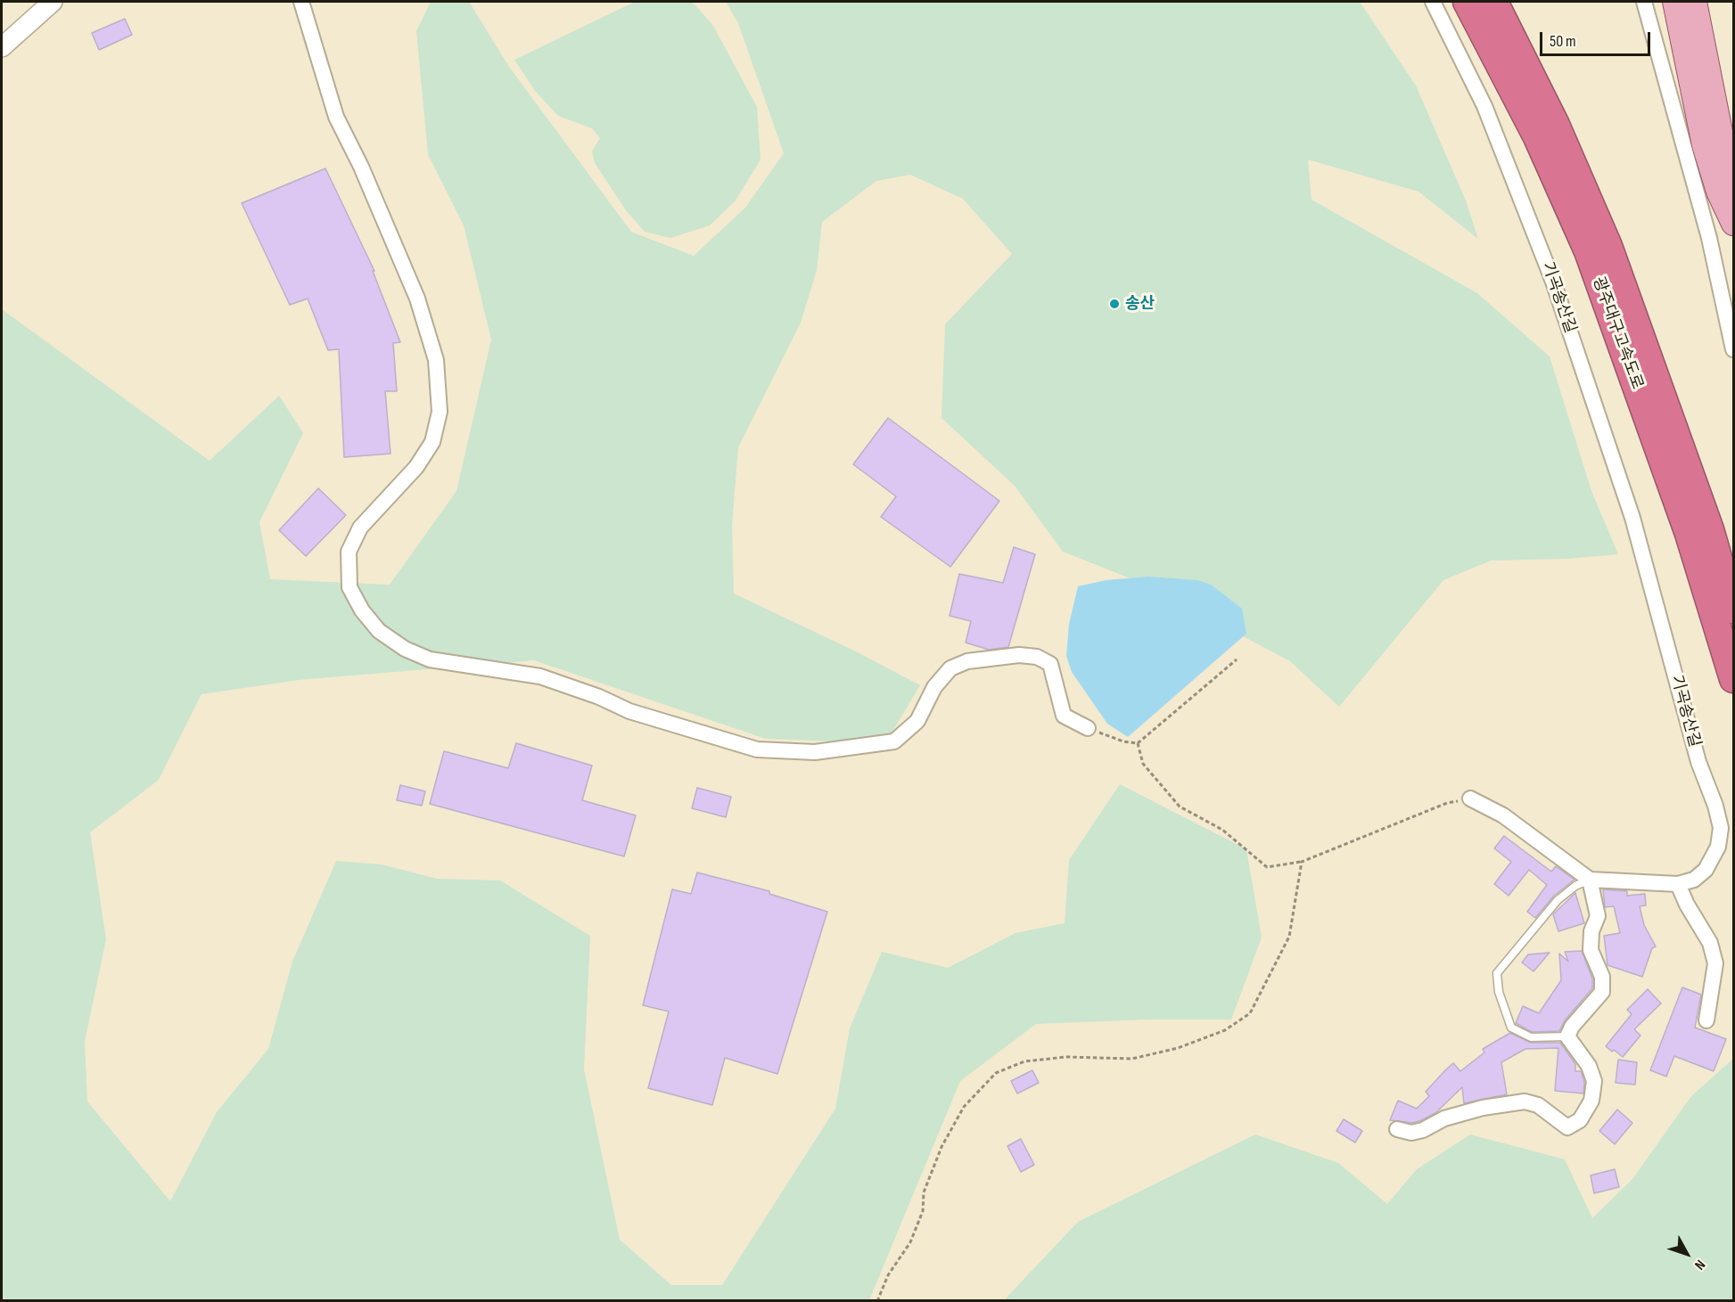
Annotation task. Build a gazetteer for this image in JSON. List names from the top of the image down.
{
  "streets": {
    "highway": ["광주대구고속도로"],
    "street": ["기곡송산길"]
  },
  "places": ["송산"],
  "scale_bar": "50 m",
  "north": "bottom right"
}
